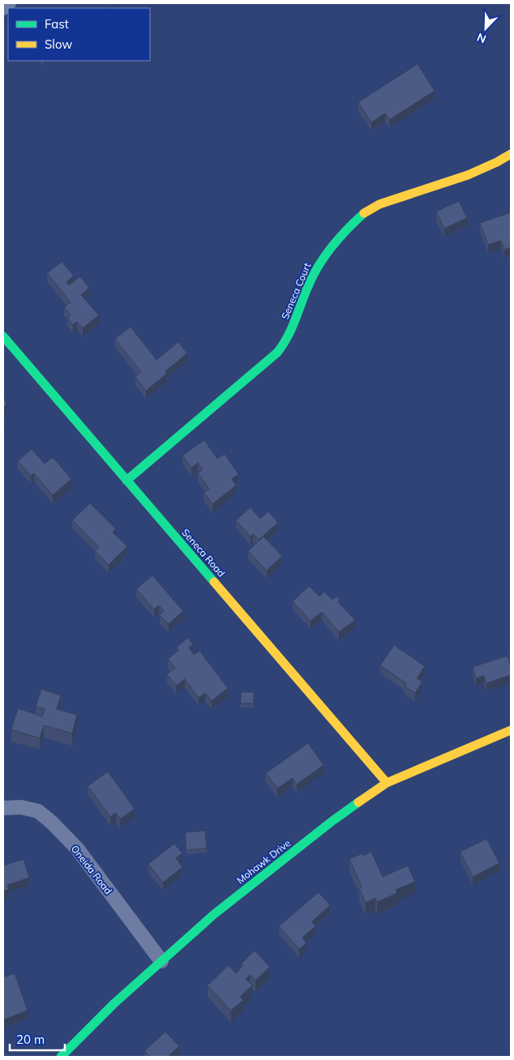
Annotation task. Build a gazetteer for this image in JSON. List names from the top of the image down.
{
  "streets": {
    "street": [
      "Seneca Court",
      "Seneca Road",
      "Mohawk Drive",
      "Oneida Road"
    ]
  },
  "crossings": [
    ["Seneca Court", "Seneca Road"],
    ["Seneca Road", "Mohawk Drive"],
    ["Mohawk Drive", "Oneida Road"]
  ],
  "legend": ["Fast", "Slow"],
  "scale_bar": "20 m",
  "north": "bottom left"
}
